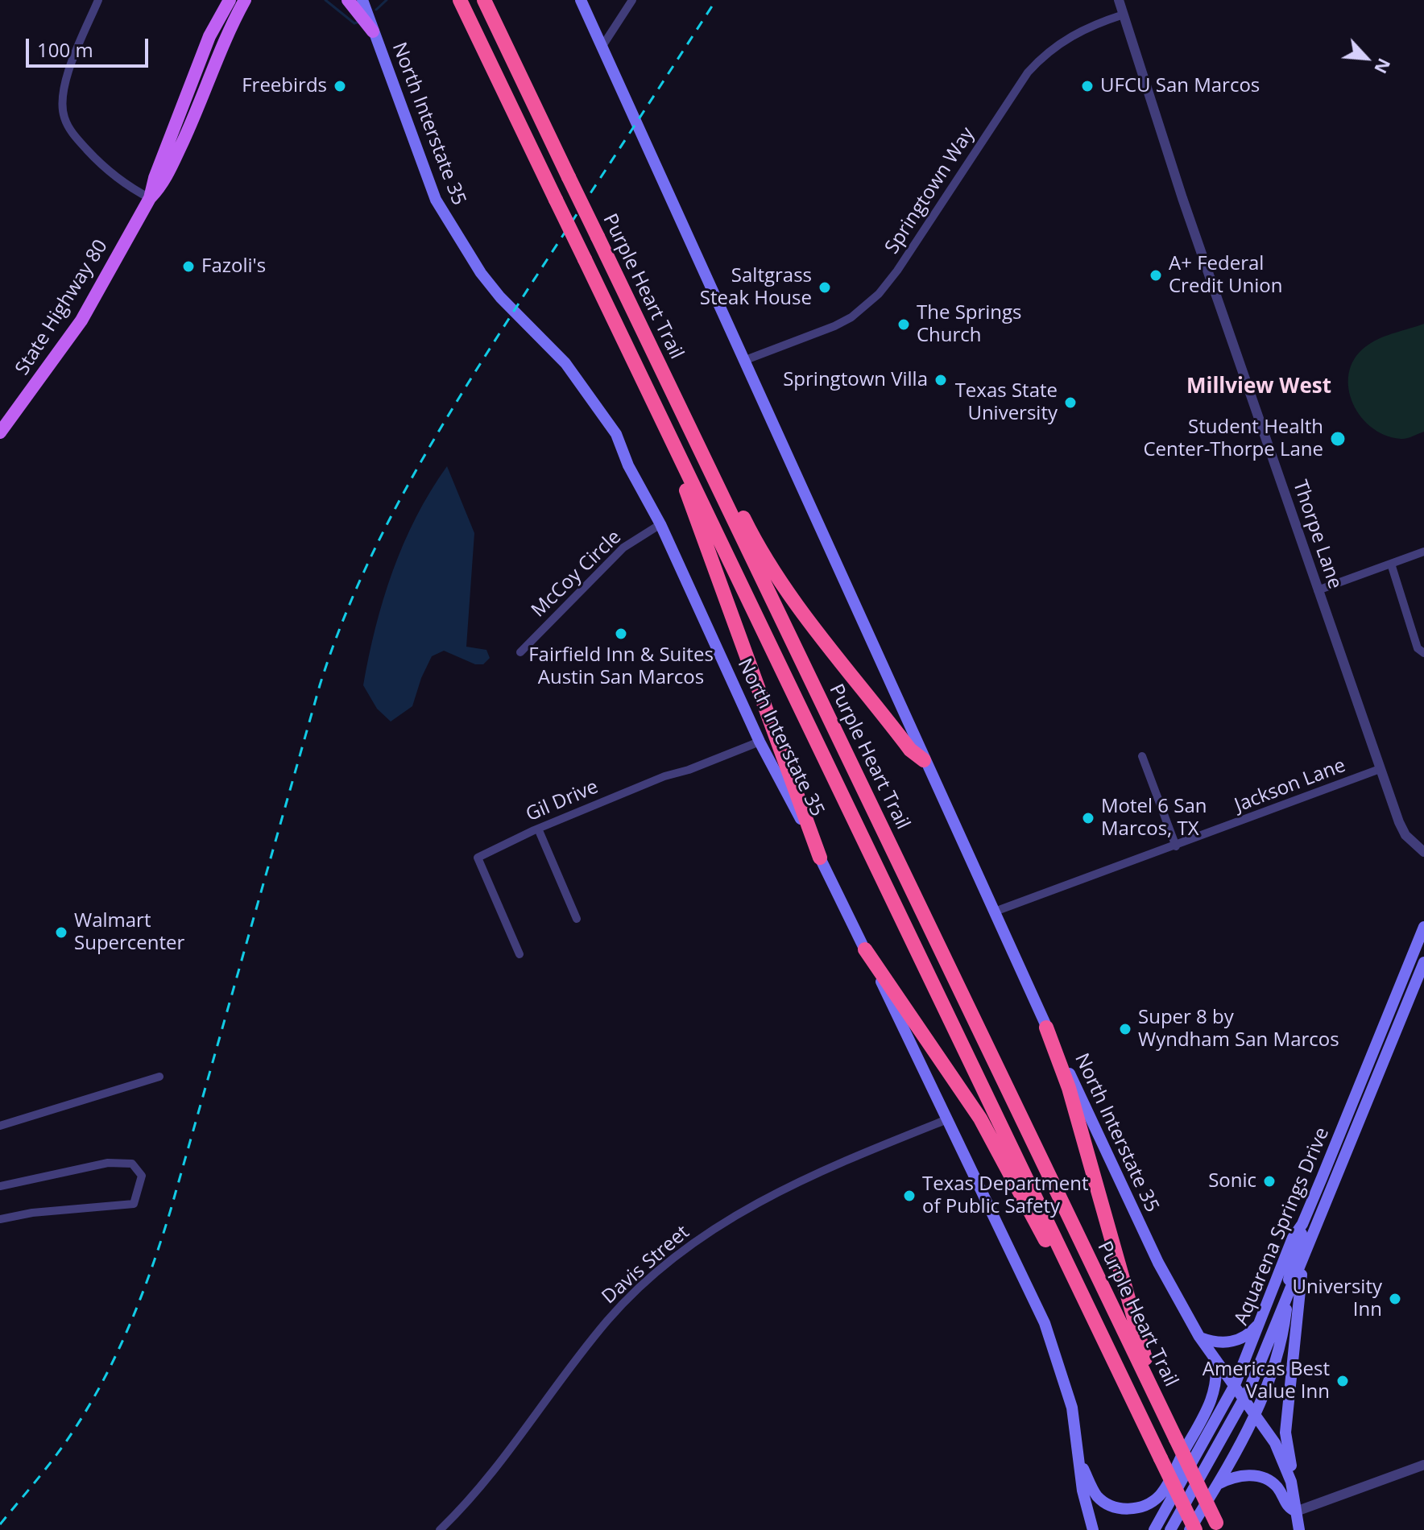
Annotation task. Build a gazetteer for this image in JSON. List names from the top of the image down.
{
  "streets": {
    "highway": ["Purple Heart Trail"],
    "main road": ["North Interstate 35", "State Highway 80", "Aquarena Springs Drive"],
    "street": [
      "Springtown Way",
      "Thorpe Lane",
      "McCoy Circle",
      "Jackson Lane",
      "Gil Drive",
      "Davis Street"
    ]
  },
  "crossings": [
    ["North Interstate 35", "Springtown Way"],
    ["North Interstate 35", "McCoy Circle"],
    ["North Interstate 35", "Jackson Lane"],
    ["North Interstate 35", "Gil Drive"],
    ["North Interstate 35", "Aquarena Springs Drive"],
    ["North Interstate 35", "Davis Street"],
    ["Springtown Way", "Thorpe Lane"],
    ["Thorpe Lane", "Jackson Lane"]
  ],
  "districts": ["Millview West"],
  "places": [
    "Freebirds",
    "UFCU San Marcos",
    "Fazoli's",
    "A+ Federal Credit Union",
    "Saltgrass Steak House",
    "The Springs Church",
    "Springtown Villa",
    "Texas State University",
    "Student Health Center-Thorpe Lane",
    "Fairfield Inn & Suites Austin San Marcos",
    "Motel 6 San Marcos, TX",
    "Walmart Supercenter",
    "Super 8 by Wyndham San Marcos",
    "Sonic",
    "Texas Department of Public Safety",
    "University Inn",
    "Americas Best Value Inn"
  ],
  "scale_bar": "100 m",
  "north": "bottom right"
}
